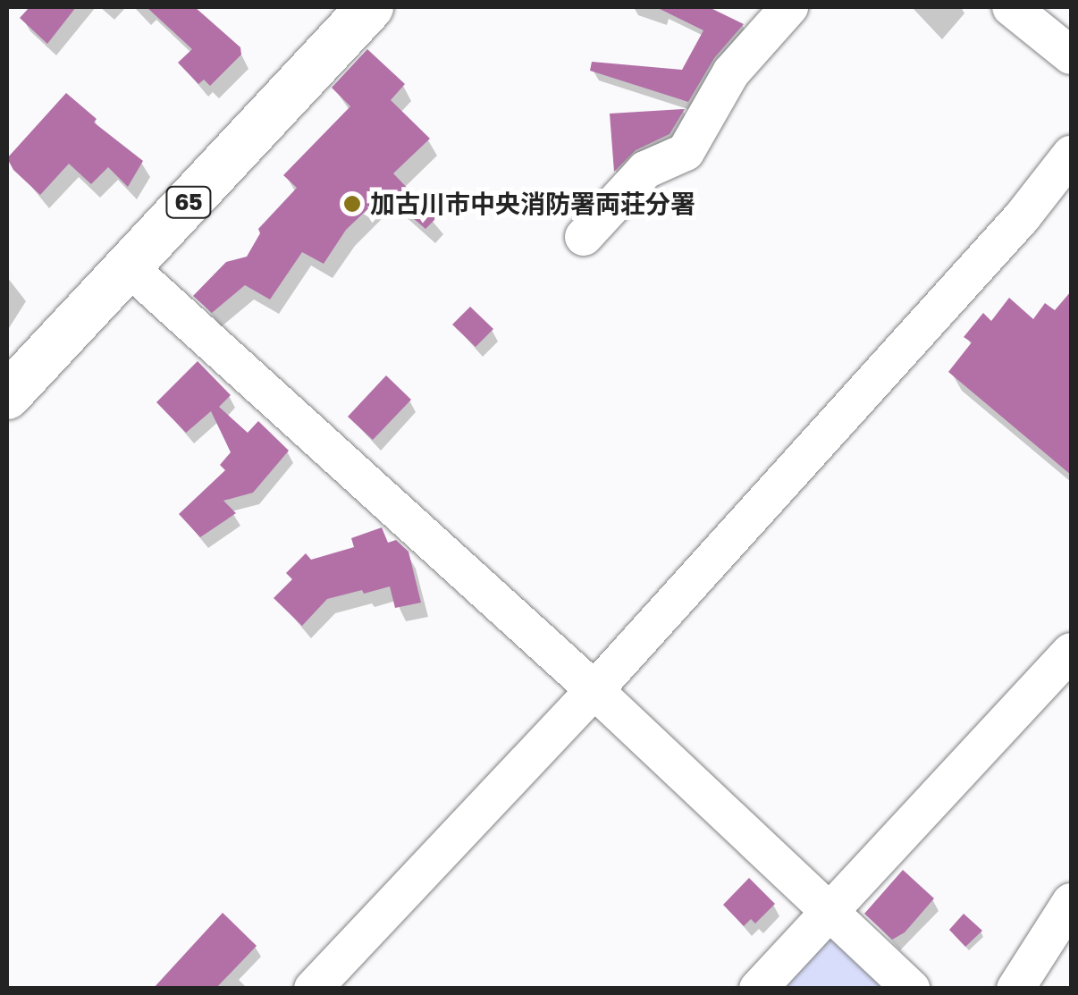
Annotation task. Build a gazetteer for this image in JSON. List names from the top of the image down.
{
  "streets": {
    "main road": ["65"]
  },
  "places": ["加古川市中央消防署両荘分署"]
}
